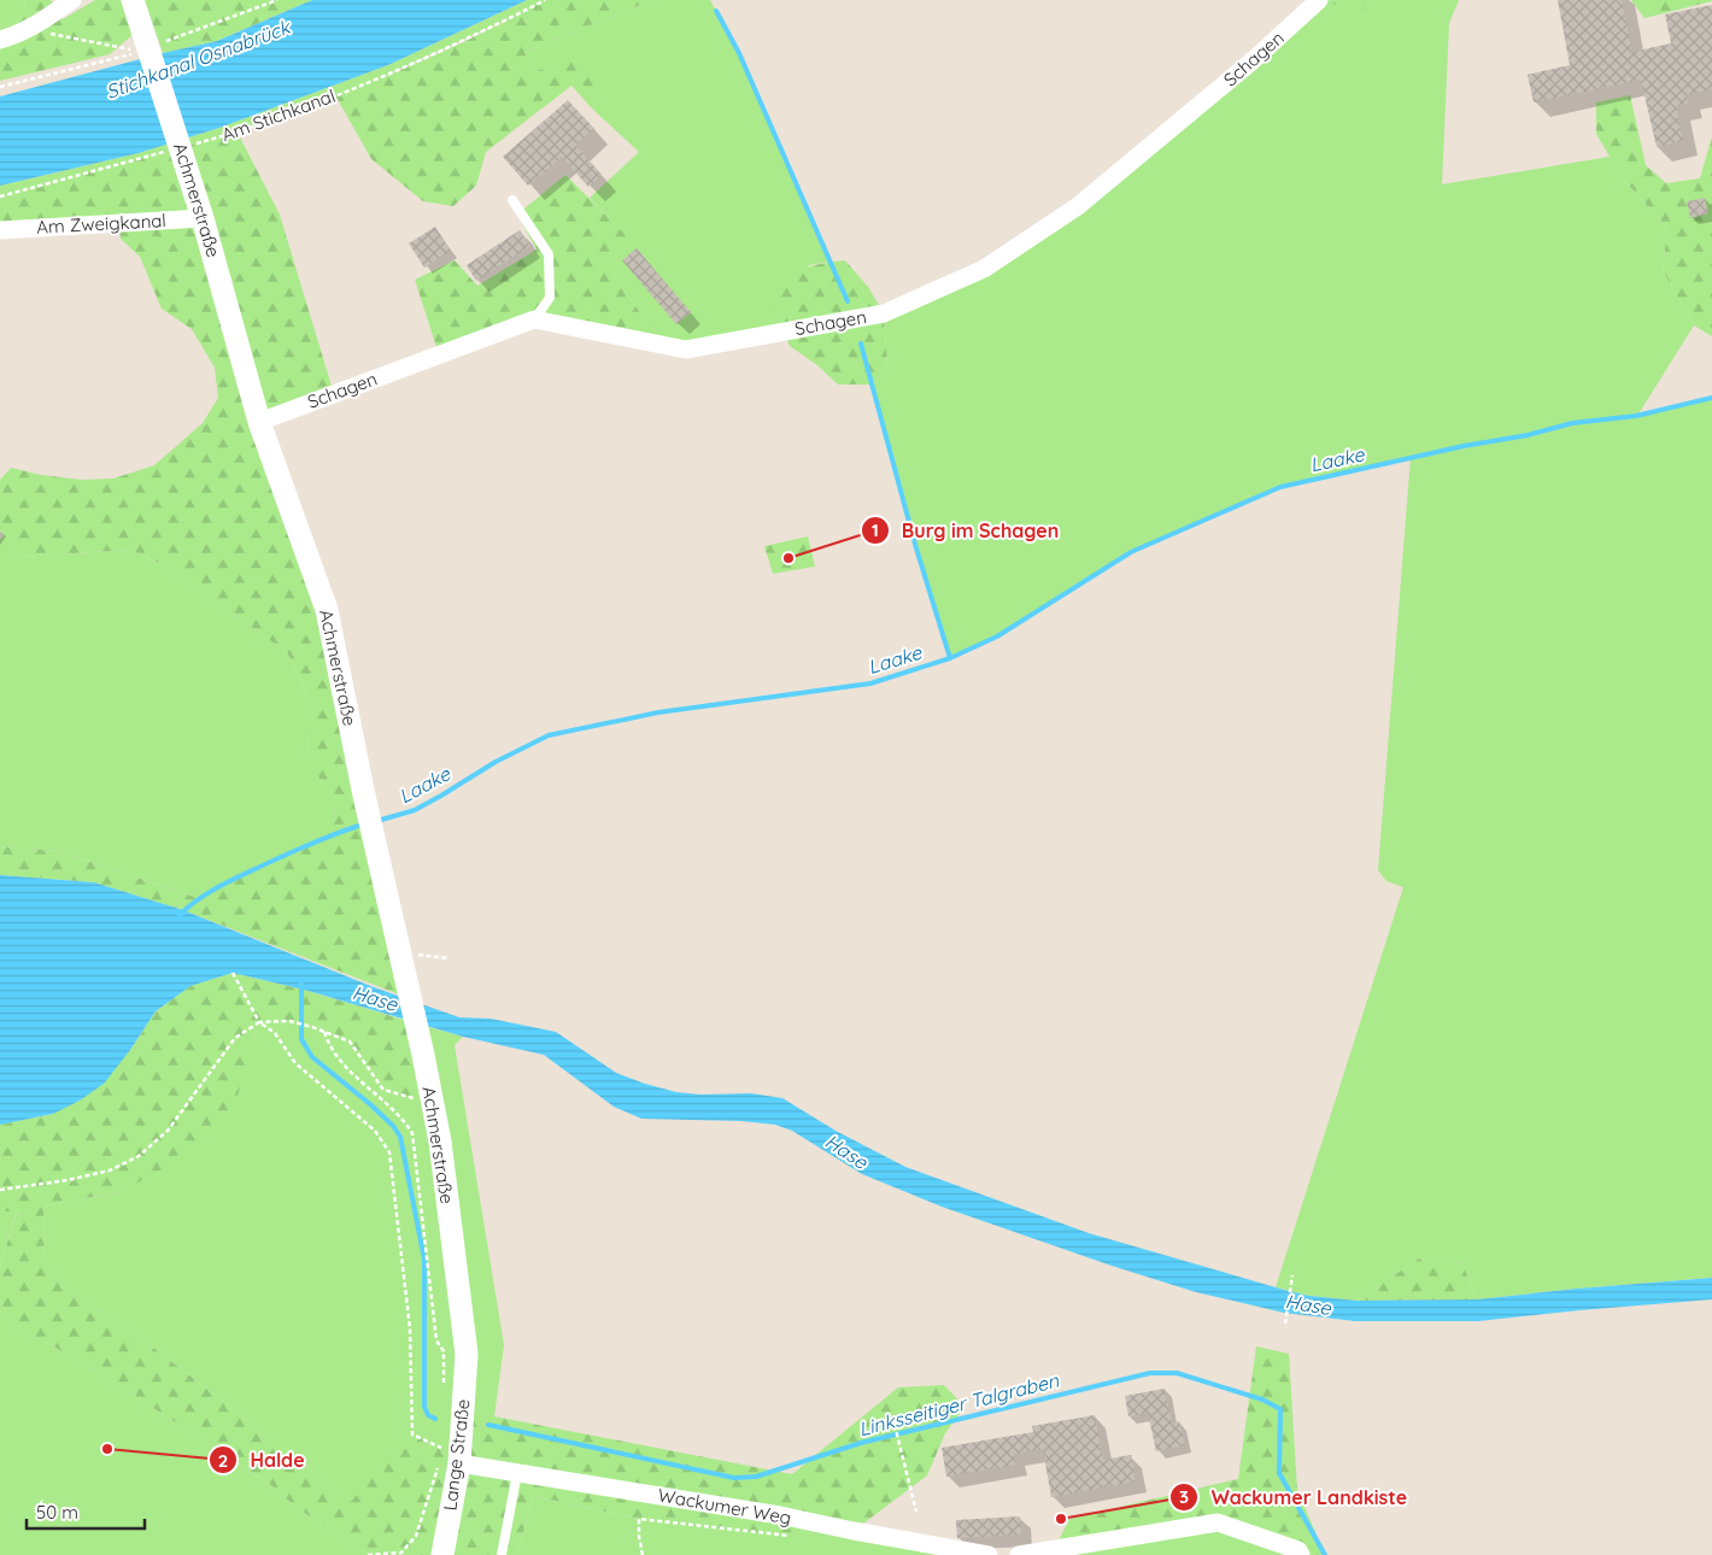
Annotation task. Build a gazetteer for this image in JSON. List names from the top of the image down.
{
  "streets": {
    "street": [
      "Schagen",
      "Achmerstraße",
      "Am Zweigkanal",
      "Lange Straße",
      "Wackumer Weg"
    ],
    "path": ["Am Stichkanal"]
  },
  "crossings": [
    ["Schagen", "Achmerstraße"],
    ["Am Stichkanal", "Achmerstraße"],
    ["Achmerstraße", "Am Zweigkanal"],
    ["Achmerstraße", "Lange Straße"],
    ["Lange Straße", "Wackumer Weg"]
  ],
  "water": [
    "Stichkanal Osnabrück",
    "Laake",
    "Hase",
    "Linksseitiger Talgraben"
  ],
  "places": ["Burg im Schagen", "Halde", "Wackumer Landkiste"],
  "scale_bar": "50 m"
}
